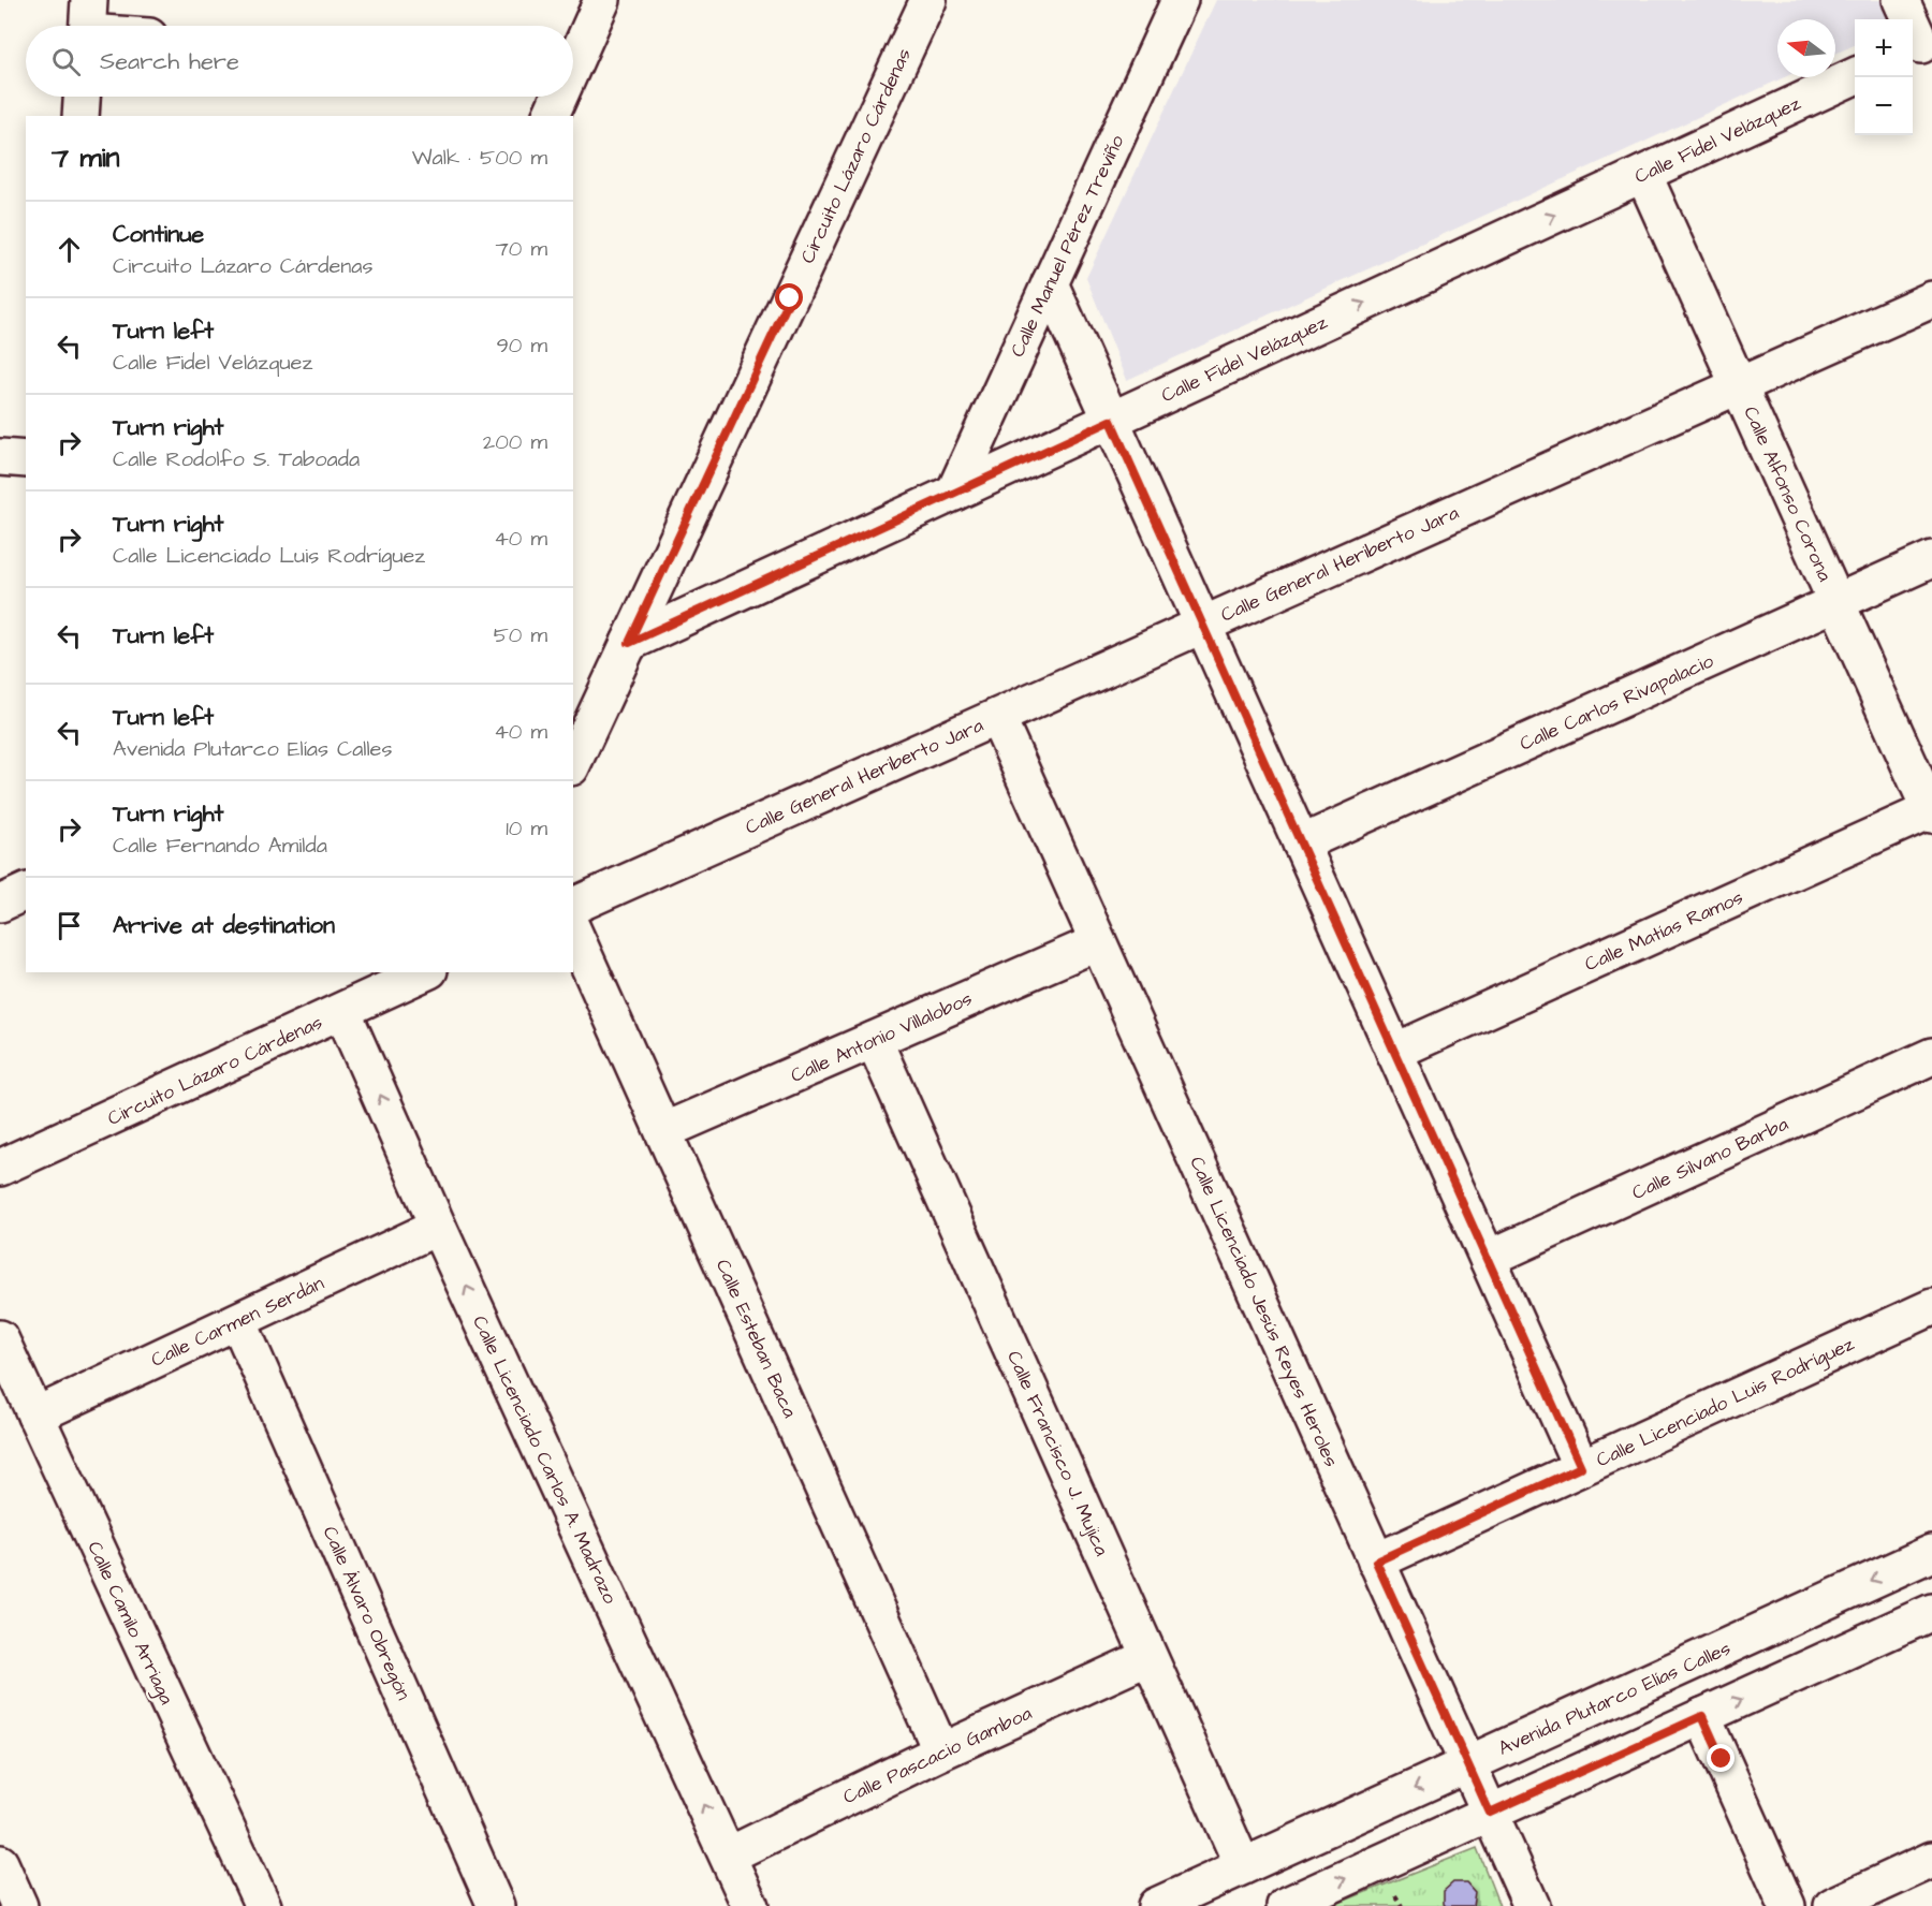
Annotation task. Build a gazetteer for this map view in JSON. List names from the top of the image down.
{
  "streets": {
    "street": [
      "Calle Fidel Velázquez",
      "Circuito Lázaro Cárdenas",
      "Calle Manuel Pérez Treviño",
      "Calle Alfonso Corona",
      "Calle General Heriberto Jara",
      "Calle Carlos Rivapalacio",
      "Calle Matías Ramos",
      "Calle Antonio Villalobos",
      "Calle Silvano Barba",
      "Calle Licenciado Jesús Reyes Heroles",
      "Calle Carmen Serdán",
      "Calle Esteban Baca",
      "Calle Licenciado Luis Rodríguez",
      "Calle Francisco J. Mujica",
      "Calle Licenciado Carlos A. Madrazo",
      "Calle Álvaro Obregón",
      "Calle Camilo Arriaga",
      "Avenida Plutarco Elías Calles",
      "Calle Pascacio Gamboa"
    ]
  },
  "crossings": [
    ["Calle Fidel Velázquez", "Circuito Lázaro Cárdenas"],
    ["Calle Fidel Velázquez", "Calle Manuel Pérez Treviño"],
    ["Calle Fidel Velázquez", "Calle Alfonso Corona"],
    ["Circuito Lázaro Cárdenas", "Calle Licenciado Carlos A. Madrazo"],
    ["Calle Alfonso Corona", "Calle General Heriberto Jara"],
    ["Calle Alfonso Corona", "Calle Carlos Rivapalacio"],
    ["Calle Alfonso Corona", "Calle Matías Ramos"],
    ["Calle General Heriberto Jara", "Calle Licenciado Jesús Reyes Heroles"],
    ["Calle Antonio Villalobos", "Calle Licenciado Jesús Reyes Heroles"],
    ["Calle Antonio Villalobos", "Calle Esteban Baca"],
    ["Calle Antonio Villalobos", "Calle Francisco J. Mujica"],
    ["Calle Licenciado Jesús Reyes Heroles", "Calle Licenciado Luis Rodríguez"],
    ["Calle Licenciado Jesús Reyes Heroles", "Avenida Plutarco Elías Calles"],
    ["Calle Carmen Serdán", "Calle Licenciado Carlos A. Madrazo"],
    ["Calle Carmen Serdán", "Calle Álvaro Obregón"],
    ["Calle Carmen Serdán", "Calle Camilo Arriaga"],
    ["Calle Esteban Baca", "Calle Pascacio Gamboa"],
    ["Calle Francisco J. Mujica", "Avenida Plutarco Elías Calles"],
    ["Calle Francisco J. Mujica", "Calle Pascacio Gamboa"],
    ["Calle Licenciado Carlos A. Madrazo", "Calle Pascacio Gamboa"]
  ],
  "one_way": ["Calle Fidel Velázquez", "Calle Licenciado Carlos A. Madrazo"],
  "north": "left",
  "page": {
    "map_buttons": ["+", "−"],
    "search": "Search here",
    "heading": ["7 min", "Walk · 500 m"],
    "list": [
      ["Continue", "Circuito Lázaro Cárdenas", "70 m"],
      ["Turn left", "Calle Fidel Velázquez", "90 m"],
      ["Turn right", "Calle Rodolfo S. Taboada", "200 m"],
      ["Turn right", "Calle Licenciado Luis Rodríguez", "40 m"],
      ["Turn left", "50 m"],
      ["Turn left", "Avenida Plutarco Elías Calles", "40 m"],
      ["Turn right", "Calle Fernando Amilda", "10 m"],
      "Arrive at destination"
    ]
  }
}
